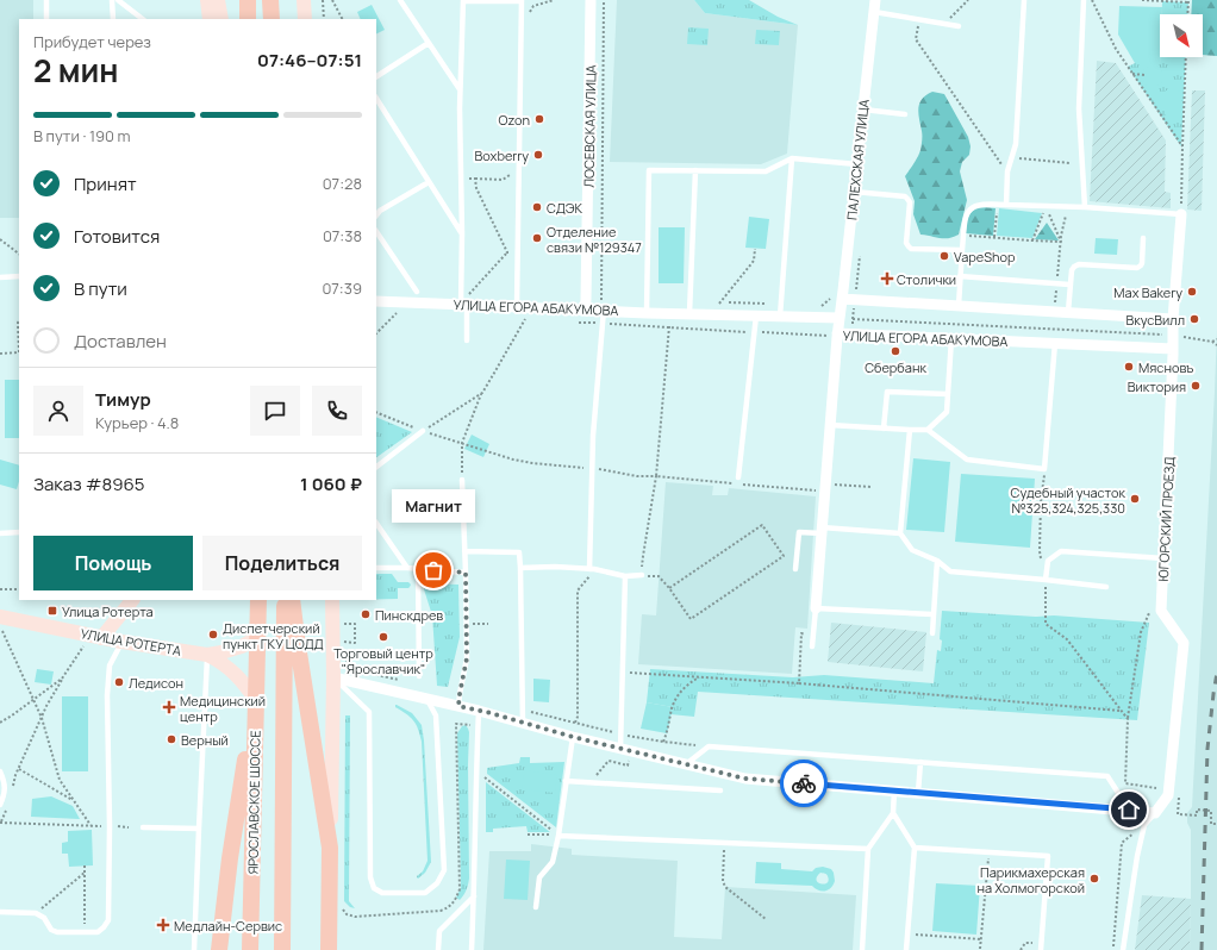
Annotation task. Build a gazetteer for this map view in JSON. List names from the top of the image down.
{
  "streets": {
    "main road": ["ЯРОСЛАВСКОЕ ШОССЕ"],
    "street": [
      "ЛОСЕВСКАЯ УЛИЦА",
      "ПАЛЕХСКАЯ УЛИЦА",
      "УЛИЦА ЕГОРА АБАКУМОВА",
      "ЮГОРСКИЙ ПРОЕЗД",
      "УЛИЦА РОТЕРТА"
    ]
  },
  "crossings": [
    ["ЛОСЕВСКАЯ УЛИЦА", "УЛИЦА ЕГОРА АБАКУМОВА"],
    ["ПАЛЕХСКАЯ УЛИЦА", "УЛИЦА ЕГОРА АБАКУМОВА"],
    ["УЛИЦА ЕГОРА АБАКУМОВА", "ЮГОРСКИЙ ПРОЕЗД"],
    ["УЛИЦА РОТЕРТА", "ЯРОСЛАВСКОЕ ШОССЕ"]
  ],
  "places": {
    "other": [
      "Ozon",
      "Boxberry",
      "СДЭК",
      "Отделение связи №129347",
      "VapeShop",
      "Max Bakery",
      "ВкусВилл",
      "Сбербанк",
      "Мясновъ",
      "Виктория",
      "Судебный участок №325,324,325,330",
      "Магнит",
      "Пинскдрев",
      "Диспетчерский пункт ГКУ ЦОДД",
      "Торговый центр \"Ярославчик\"",
      "Ледисон",
      "Верный",
      "Парикмахерская на Холмогорской"
    ],
    "health": ["Столички", "Медицинский центр", "Медлайн-Сервис"],
    "transit": ["Улица Ротерта"]
  },
  "north": "bottom right",
  "page": {
    "heading": ["2 мин", "Прибудет через", "07:46–07:51"],
    "panel": [
      "Тимур",
      "Курьер · 4.8",
      "Заказ #8965",
      "1 060 ₽"
    ],
    "bar": "В пути · 190 m",
    "list": [
      ["Принят", "07:28"],
      ["Готовится", "07:38"],
      ["В пути", "07:39"],
      "Доставлен"
    ],
    "bubble": "Магнит",
    "buttons": ["Помощь", "Поделиться"]
  }
}
